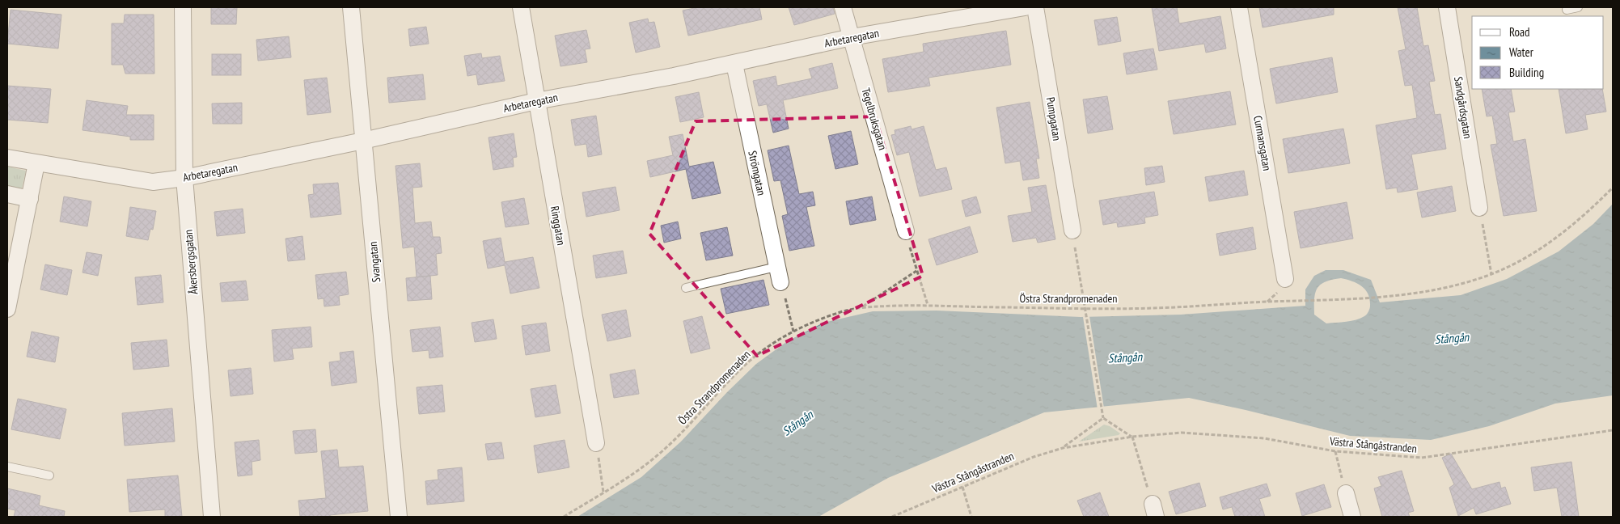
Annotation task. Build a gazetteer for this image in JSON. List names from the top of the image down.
{
  "streets": {
    "street": [
      "Arbetaregatan",
      "Sandgårdsgatan",
      "Tegelbruksgatan",
      "Pumpgatan",
      "Curmansgatan",
      "Strömgatan",
      "Ringgatan",
      "Åkersbergsgatan",
      "Svangatan"
    ],
    "path": ["Östra Strandpromenaden", "Västra Stångåstranden"]
  },
  "crossings": [
    ["Arbetaregatan", "Tegelbruksgatan"],
    ["Arbetaregatan", "Strömgatan"],
    ["Arbetaregatan", "Ringgatan"],
    ["Arbetaregatan", "Åkersbergsgatan"],
    ["Arbetaregatan", "Svangatan"]
  ],
  "water": ["Stångån"],
  "legend": ["Road", "Water", "Building"]
}
